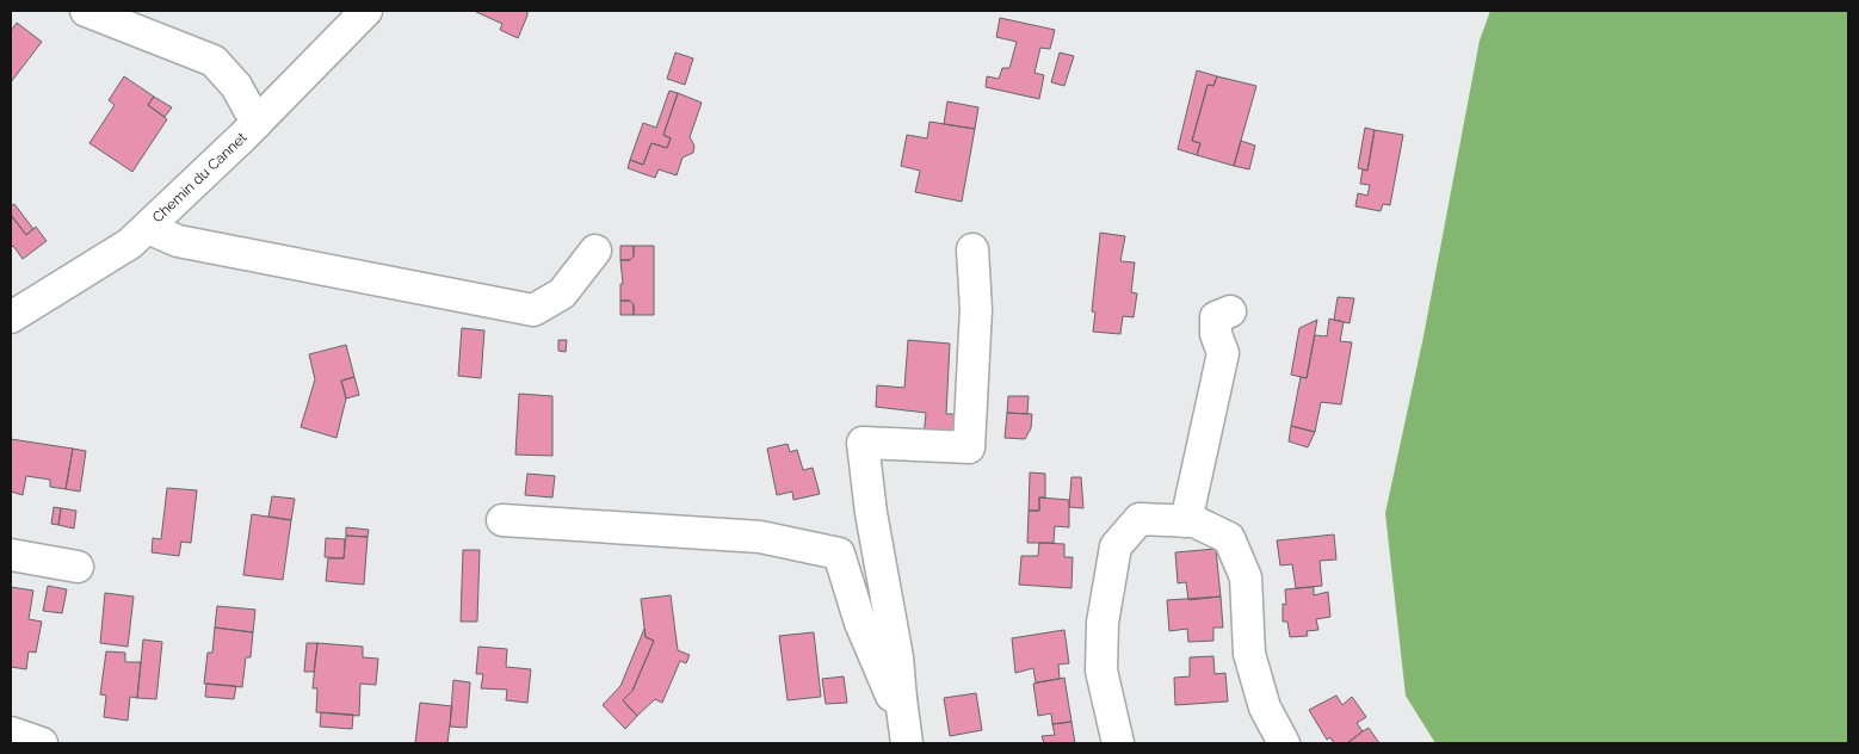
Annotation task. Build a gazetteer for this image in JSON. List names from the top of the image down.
{
  "streets": {
    "street": ["Chemin du Cannet"]
  }
}
